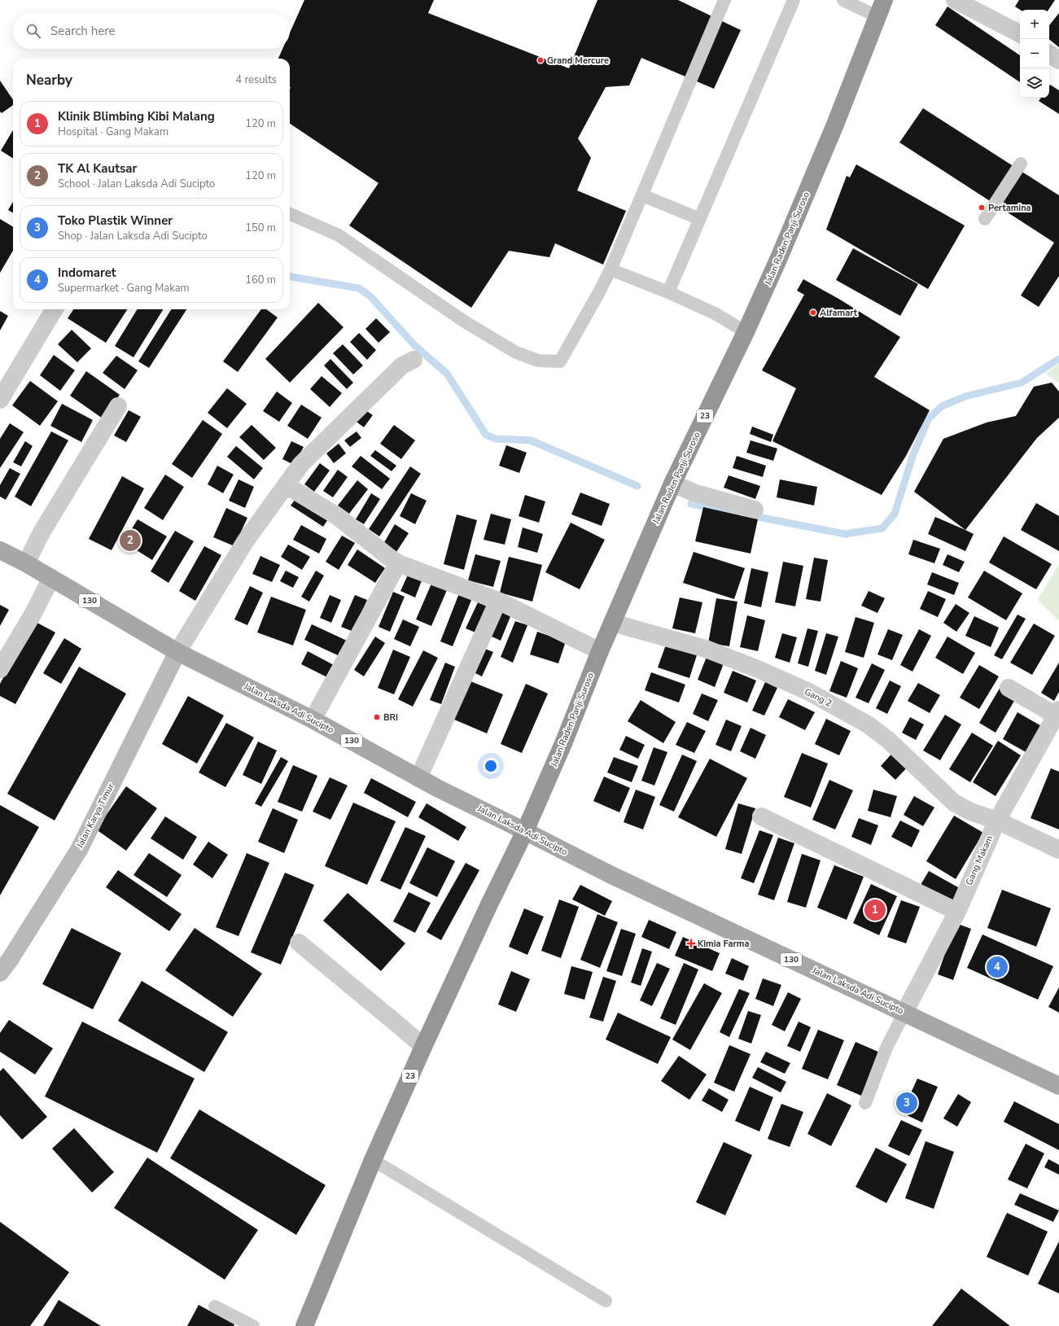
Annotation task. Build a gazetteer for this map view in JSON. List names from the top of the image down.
{
  "streets": {
    "highway": ["Jalan Raden Panji Suroso", "23"],
    "main road": ["130", "Jalan Laksda Adi Sucipto"],
    "street": ["Gang 2", "Jalan Karya Timur", "Gang Makam"]
  },
  "crossings": [
    ["Jalan Raden Panji Suroso", "23"],
    ["Jalan Raden Panji Suroso", "Gang 2"],
    ["Jalan Raden Panji Suroso", "Jalan Laksda Adi Sucipto"],
    ["23", "Jalan Laksda Adi Sucipto"],
    ["Gang 2", "Gang Makam"],
    ["Jalan Laksda Adi Sucipto", "Jalan Karya Timur"],
    ["Jalan Laksda Adi Sucipto", "Gang Makam"]
  ],
  "places": {
    "other": [
      "Grand Mercure",
      "Pertamina",
      "Alfamart",
      "BRI"
    ],
    "health": ["Kimia Farma"]
  },
  "page": {
    "map_buttons": ["+", "−"],
    "search": "Search here",
    "heading": ["Nearby", "4 results"],
    "list": [
      {
        "mark": "1",
        "name": "Klinik Blimbing Kibi Malang",
        "note": "Hospital · Gang Makam",
        "value": "120 m"
      },
      {
        "mark": "2",
        "name": "TK Al Kautsar",
        "note": "School · Jalan Laksda Adi Sucipto",
        "value": "120 m"
      },
      {
        "mark": "3",
        "name": "Toko Plastik Winner",
        "note": "Shop · Jalan Laksda Adi Sucipto",
        "value": "150 m"
      },
      {
        "mark": "4",
        "name": "Indomaret",
        "note": "Supermarket · Gang Makam",
        "value": "160 m"
      }
    ],
    "pins": [
      "2",
      "1",
      "4",
      "3"
    ]
  }
}
